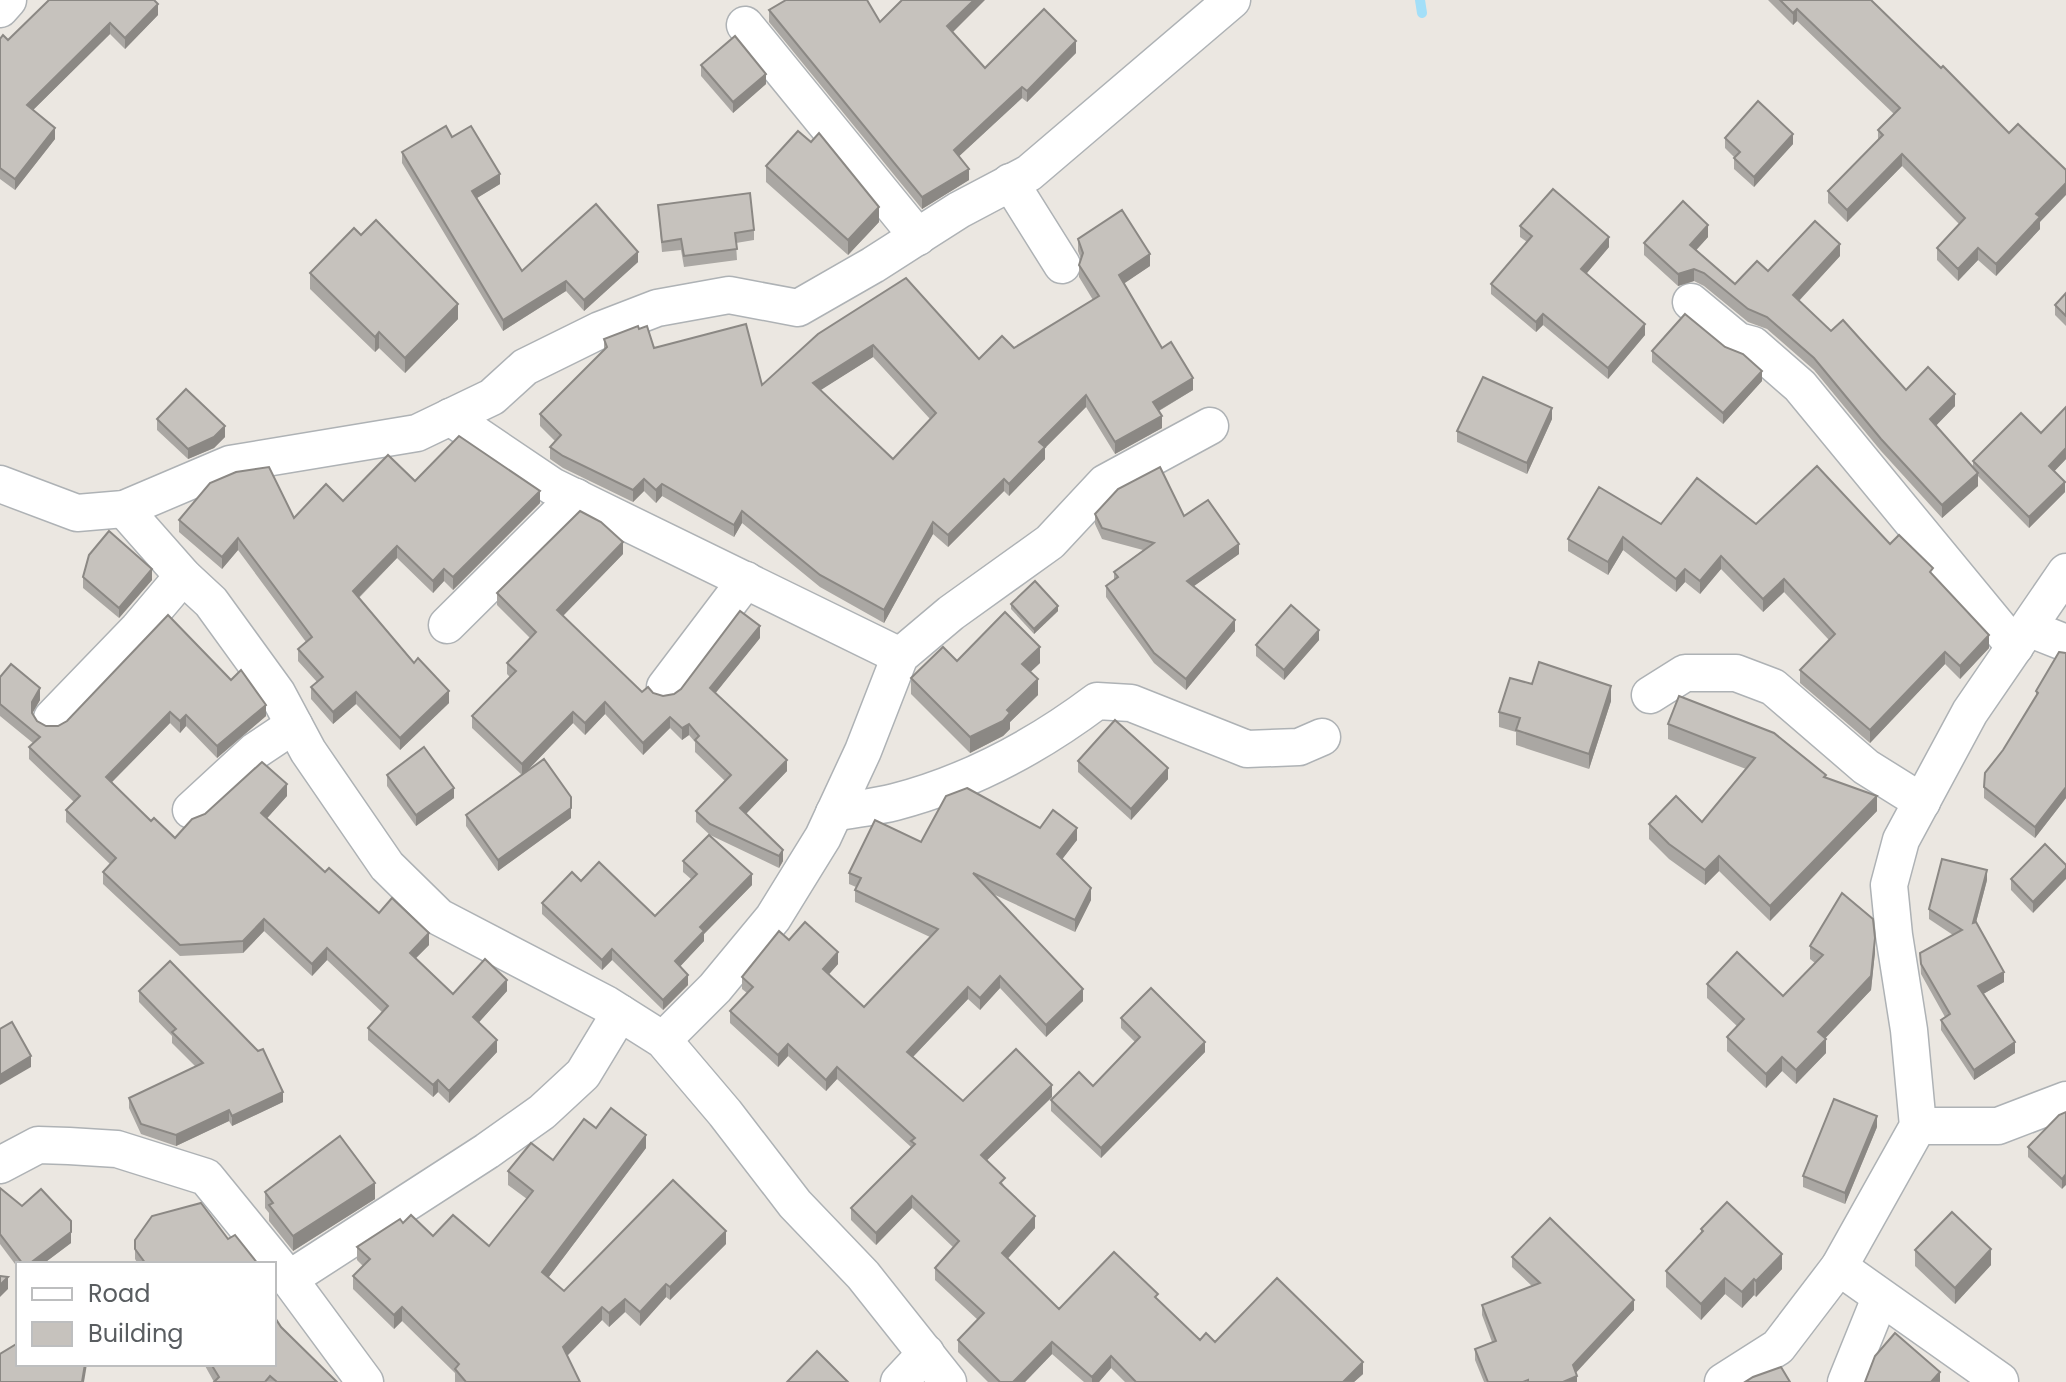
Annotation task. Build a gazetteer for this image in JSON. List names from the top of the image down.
{
  "legend": ["Road", "Building"]
}
